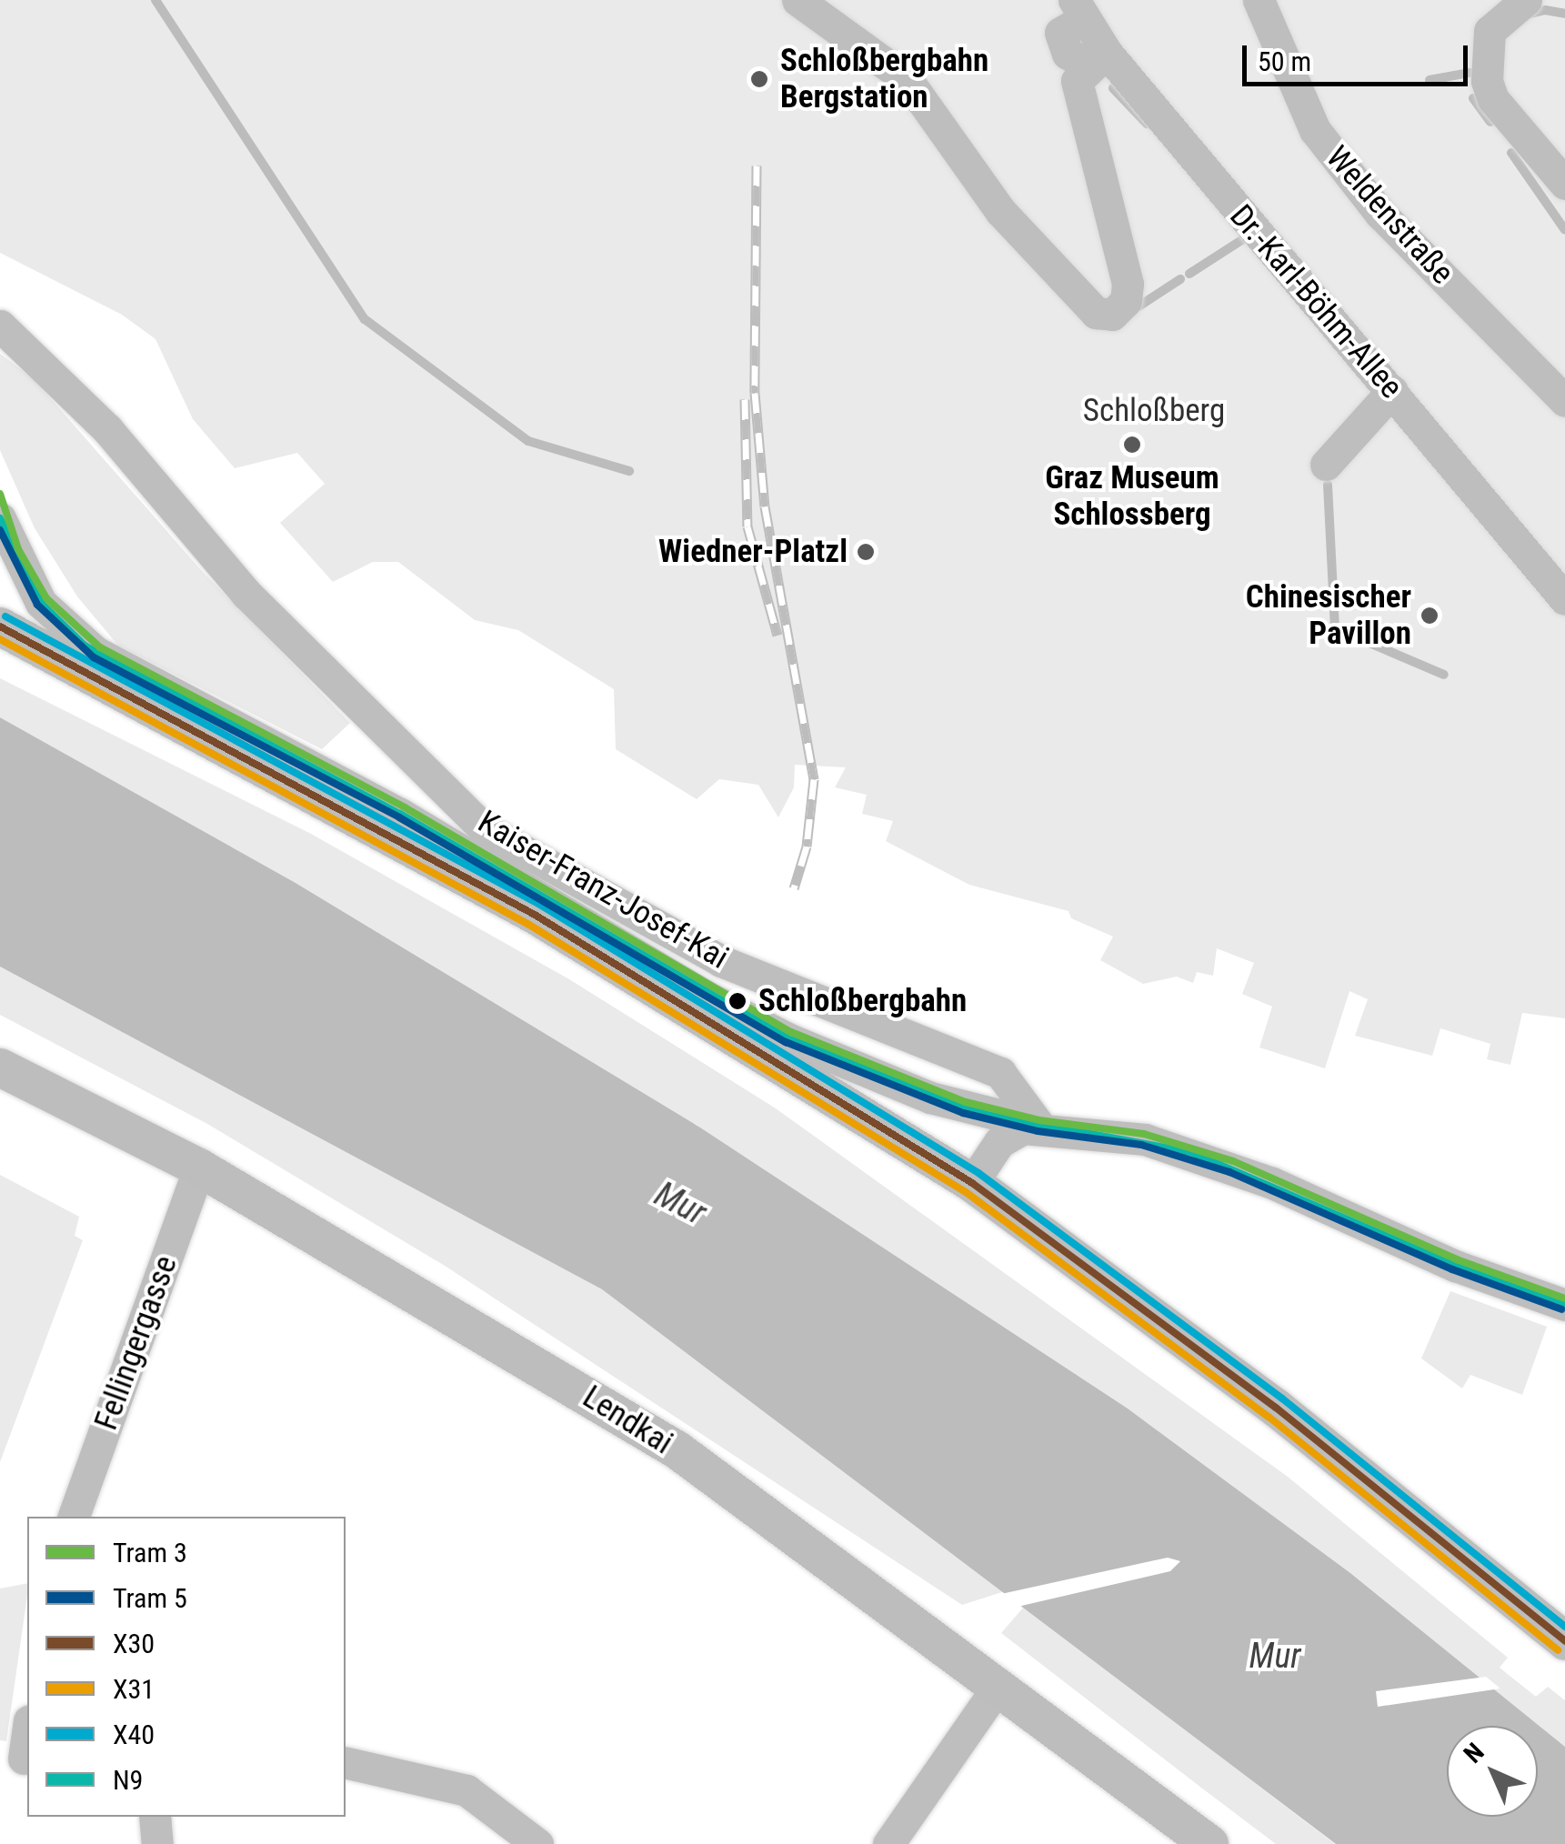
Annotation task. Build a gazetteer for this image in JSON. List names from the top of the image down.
{
  "streets": {
    "main road": ["Kaiser-Franz-Josef-Kai", "Lendkai"],
    "street": ["Weldenstraße", "Dr.-Karl-Böhm-Allee", "Fellingergasse"]
  },
  "crossings": [
    ["Fellingergasse", "Lendkai"]
  ],
  "water": ["Mur"],
  "parks": ["Schloßberg"],
  "places": [
    "Schloßbergbahn Bergstation",
    "Graz Museum Schlossberg",
    "Wiedner-Platzl",
    "Chinesischer Pavillon",
    "Schloßbergbahn"
  ],
  "lines": [
    "tram line 3",
    "transit line N9",
    "tram line 5",
    "transit line X40",
    "transit line X30",
    "transit line X31"
  ],
  "legend": [
    "Tram 3",
    "Tram 5",
    "X30",
    "X31",
    "X40",
    "N9"
  ],
  "scale_bar": "50 m",
  "north": "top left"
}
